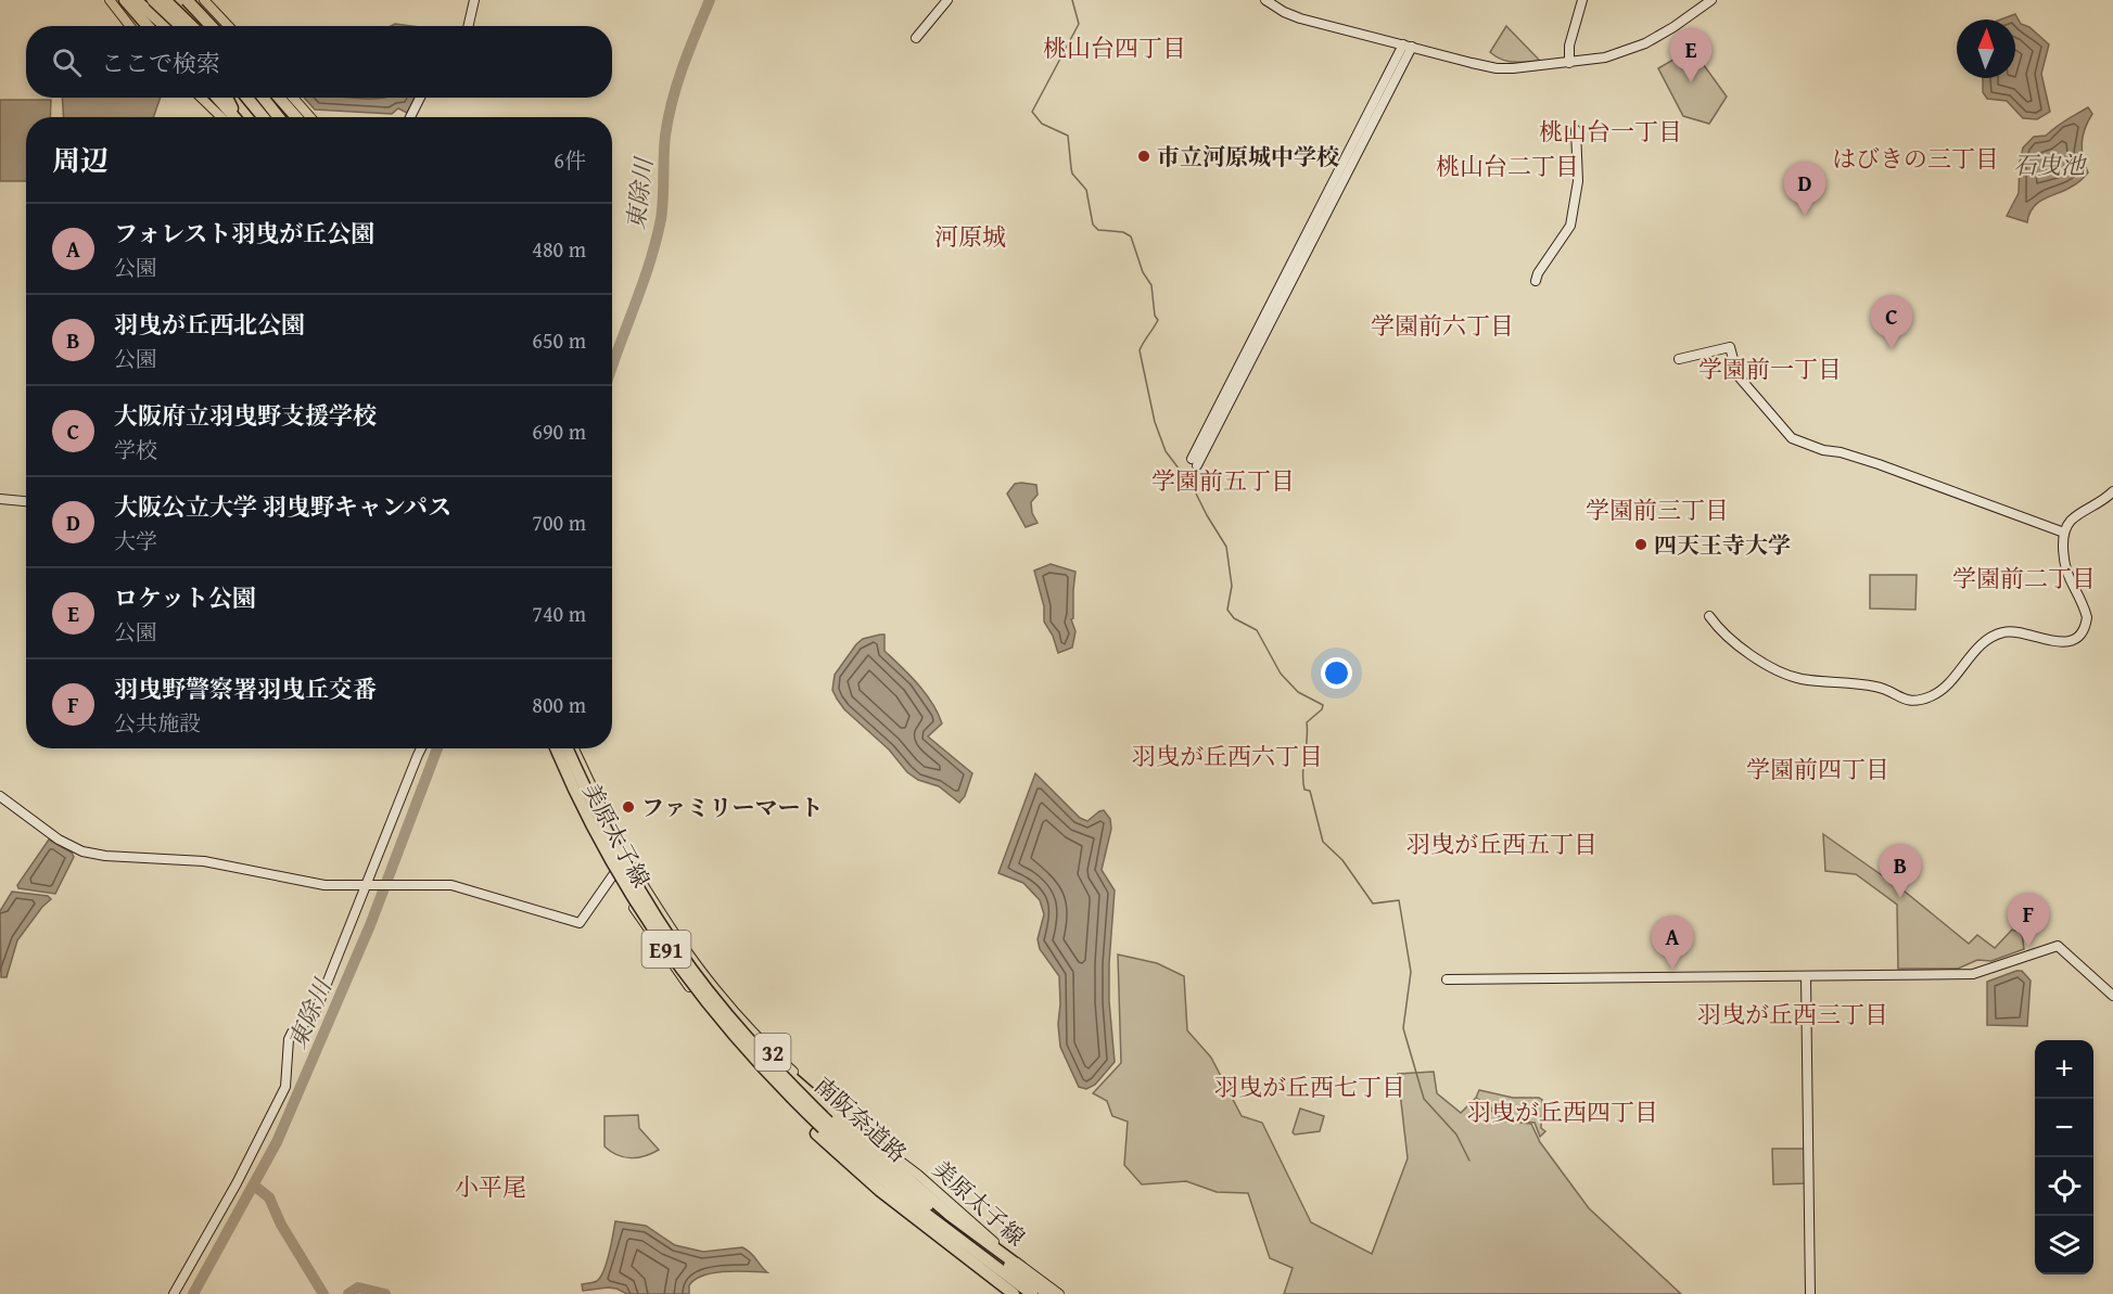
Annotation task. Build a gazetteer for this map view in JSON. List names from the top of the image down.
{
  "streets": {
    "highway": ["E91", "南阪奈道路"],
    "main road": ["美原太子線", "32"]
  },
  "districts": [
    "桃山台四丁目",
    "桃山台一丁目",
    "はびきの三丁目",
    "桃山台二丁目",
    "河原城",
    "学園前六丁目",
    "学園前一丁目",
    "学園前五丁目",
    "学園前三丁目",
    "学園前二丁目",
    "羽曳が丘西六丁目",
    "学園前四丁目",
    "羽曳が丘西五丁目",
    "羽曳が丘西三丁目",
    "羽曳が丘西七丁目",
    "羽曳が丘西四丁目",
    "小平尾"
  ],
  "water": ["石曳池", "東除川"],
  "places": ["市立河原城中学校", "四天王寺大学", "ファミリーマート"],
  "north": "top",
  "page": {
    "search": "ここで検索",
    "pins": [
      "E",
      "D",
      "C",
      "B",
      "F",
      "A"
    ],
    "heading": ["周辺", "6件"],
    "list": [
      {
        "mark": "A",
        "name": "フォレスト羽曳が丘公園",
        "note": "公園",
        "value": "480 m"
      },
      {
        "mark": "B",
        "name": "羽曳が丘西北公園",
        "note": "公園",
        "value": "650 m"
      },
      {
        "mark": "C",
        "name": "大阪府立羽曳野支援学校",
        "note": "学校",
        "value": "690 m"
      },
      {
        "mark": "D",
        "name": "大阪公立大学 羽曳野キャンパス",
        "note": "大学",
        "value": "700 m"
      },
      {
        "mark": "E",
        "name": "ロケット公園",
        "note": "公園",
        "value": "740 m"
      },
      {
        "mark": "F",
        "name": "羽曳野警察署羽曳丘交番",
        "note": "公共施設",
        "value": "800 m"
      }
    ],
    "map_buttons": ["+", "−"]
  }
}
